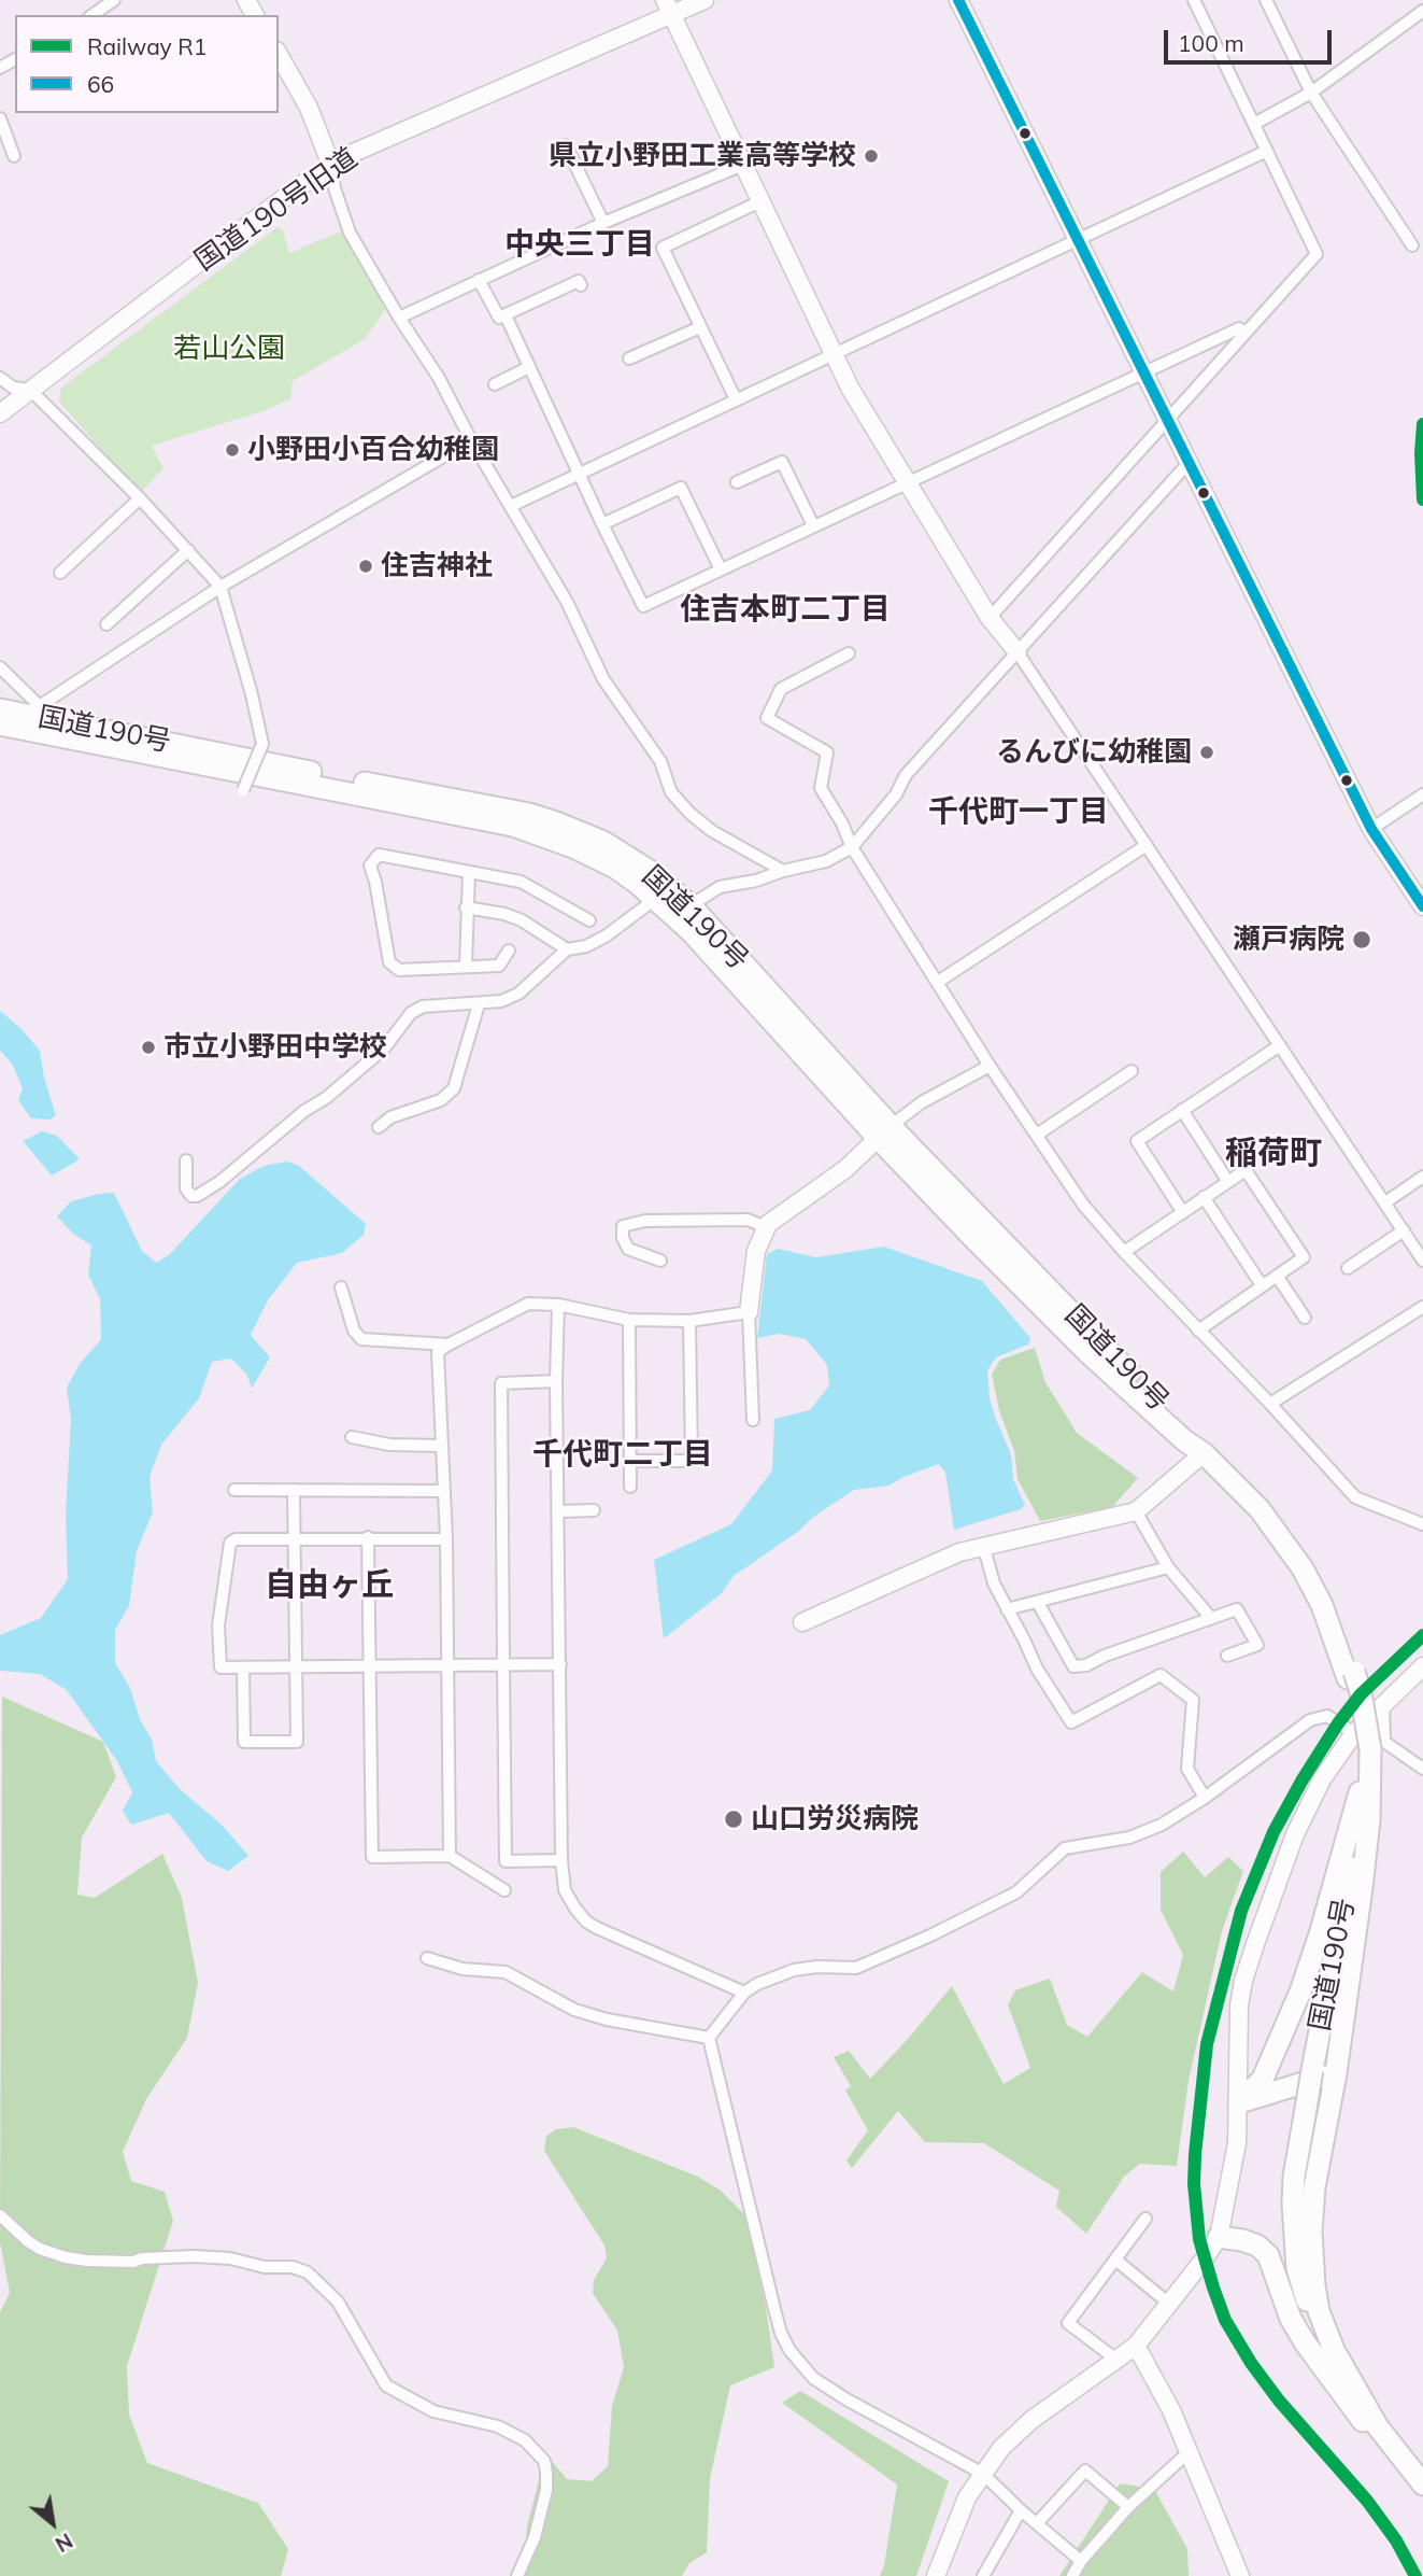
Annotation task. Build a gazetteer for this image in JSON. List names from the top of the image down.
{
  "streets": {
    "highway": ["国道190号"],
    "street": ["国道190号旧道"]
  },
  "districts": [
    "中央三丁目",
    "住吉本町二丁目",
    "千代町一丁目",
    "稲荷町",
    "千代町二丁目",
    "自由ヶ丘"
  ],
  "parks": ["若山公園"],
  "places": [
    "県立小野田工業高等学校",
    "小野田小百合幼稚園",
    "住吉神社",
    "るんびに幼稚園",
    "瀬戸病院",
    "市立小野田中学校",
    "山口労災病院"
  ],
  "lines": ["transit line 66", "rail line R1"],
  "legend": ["Railway R1", "66"],
  "scale_bar": "100 m",
  "north": "bottom right"
}
